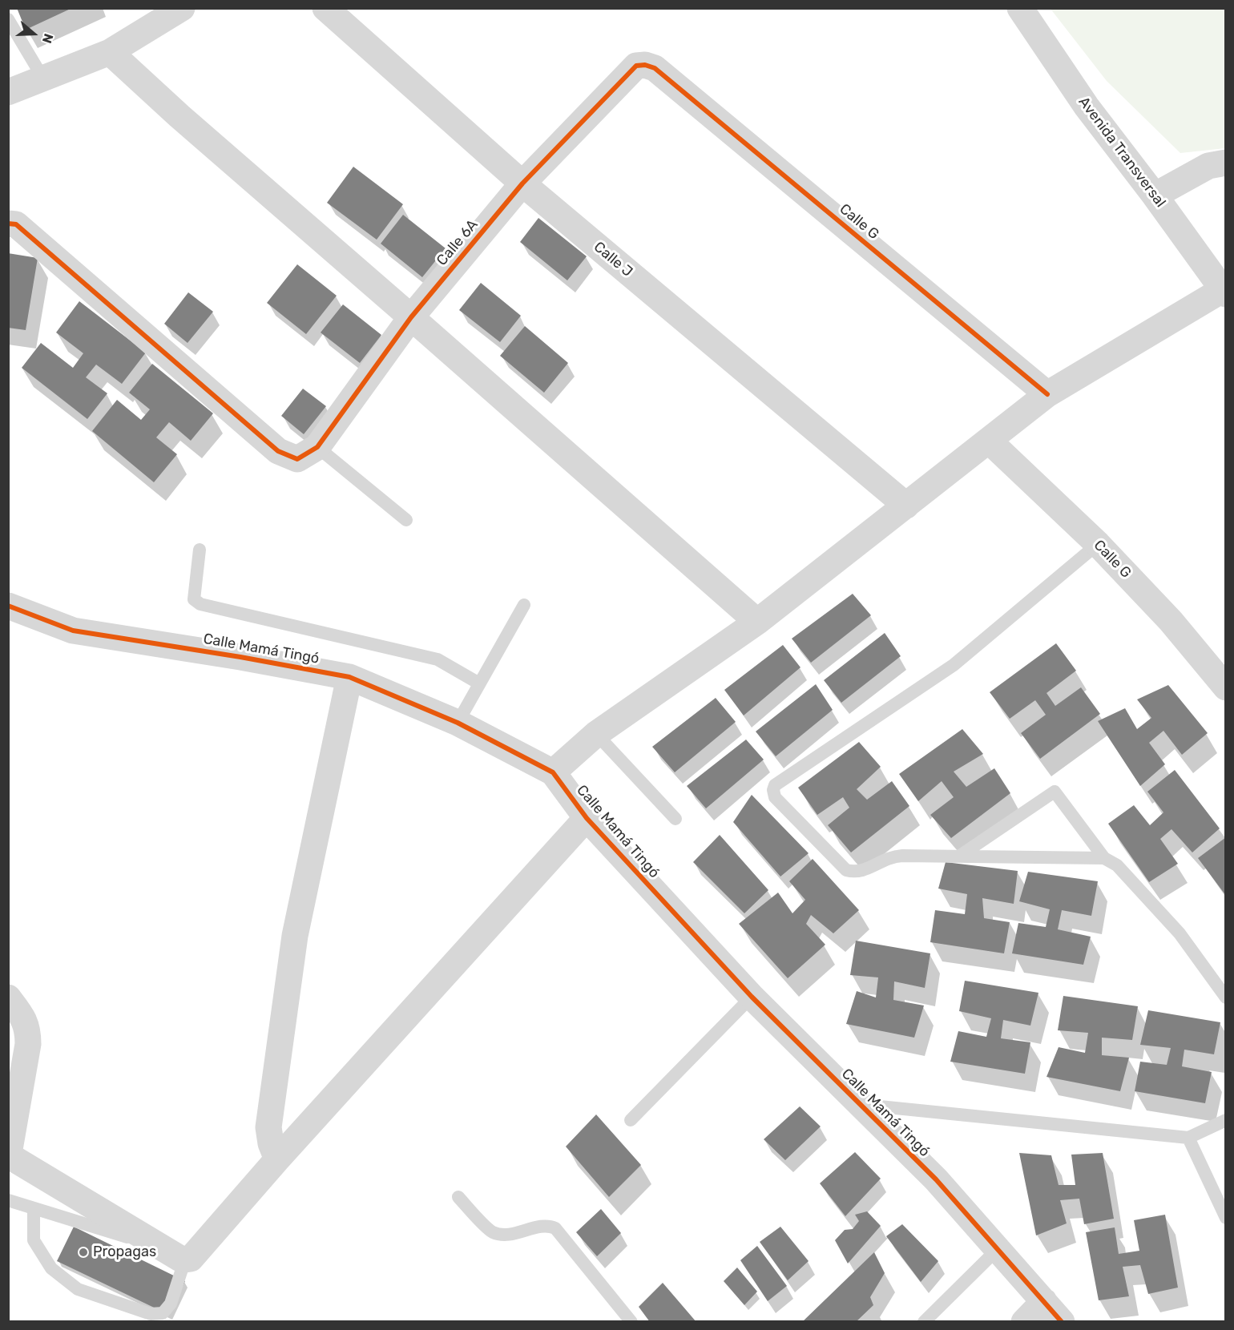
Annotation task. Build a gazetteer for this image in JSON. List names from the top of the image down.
{
  "streets": {
    "street": [
      "Avenida Transversal",
      "Calle G",
      "Calle 6A",
      "Calle J",
      "Calle Mamá Tingó"
    ]
  },
  "crossings": [
    ["Calle G", "Calle 6A"],
    ["Calle 6A", "Calle J"]
  ],
  "places": ["Propagas"],
  "north": "right"
}
